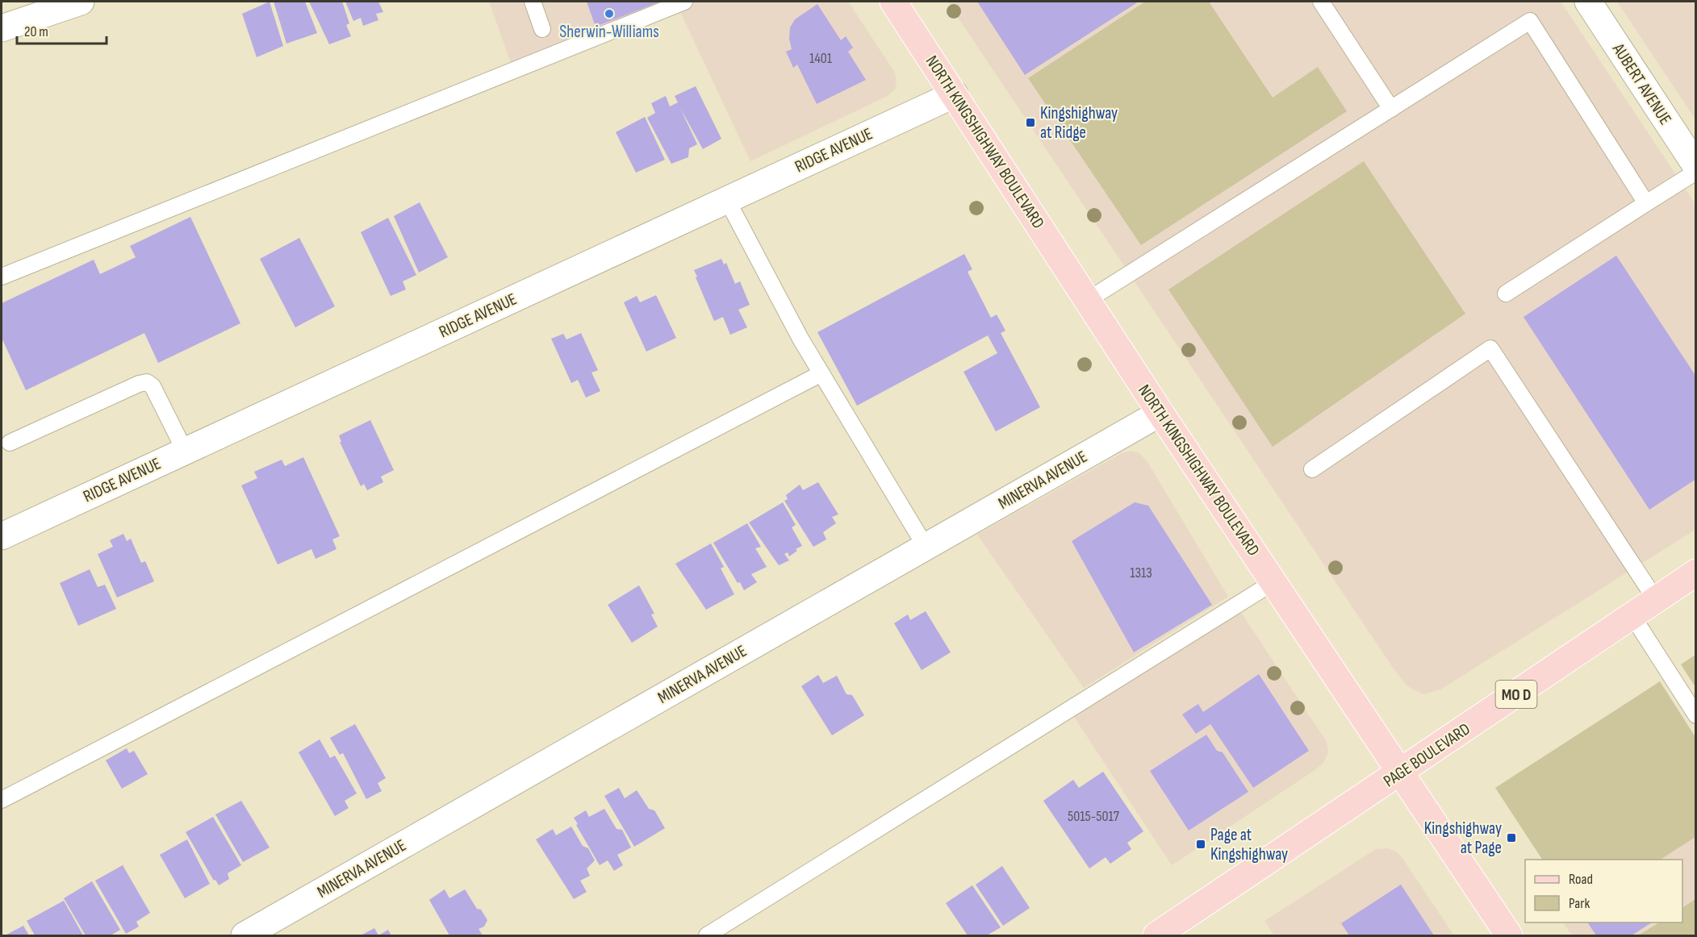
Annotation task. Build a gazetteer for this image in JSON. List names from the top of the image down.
{
  "streets": {
    "main road": ["NORTH KINGSHIGHWAY BOULEVARD", "MO D", "PAGE BOULEVARD"],
    "street": ["AUBERT AVENUE", "RIDGE AVENUE", "MINERVA AVENUE"]
  },
  "crossings": [
    ["NORTH KINGSHIGHWAY BOULEVARD", "RIDGE AVENUE"],
    ["NORTH KINGSHIGHWAY BOULEVARD", "MINERVA AVENUE"],
    ["NORTH KINGSHIGHWAY BOULEVARD", "PAGE BOULEVARD"]
  ],
  "places": {
    "other": ["Sherwin-Williams"],
    "transit": ["Kingshighway at Ridge", "Kingshighway at Page", "Page at Kingshighway"]
  },
  "house_numbers": ["1401", "1313", "5015-5017"],
  "legend": ["Road", "Park"],
  "scale_bar": "20 m"
}
